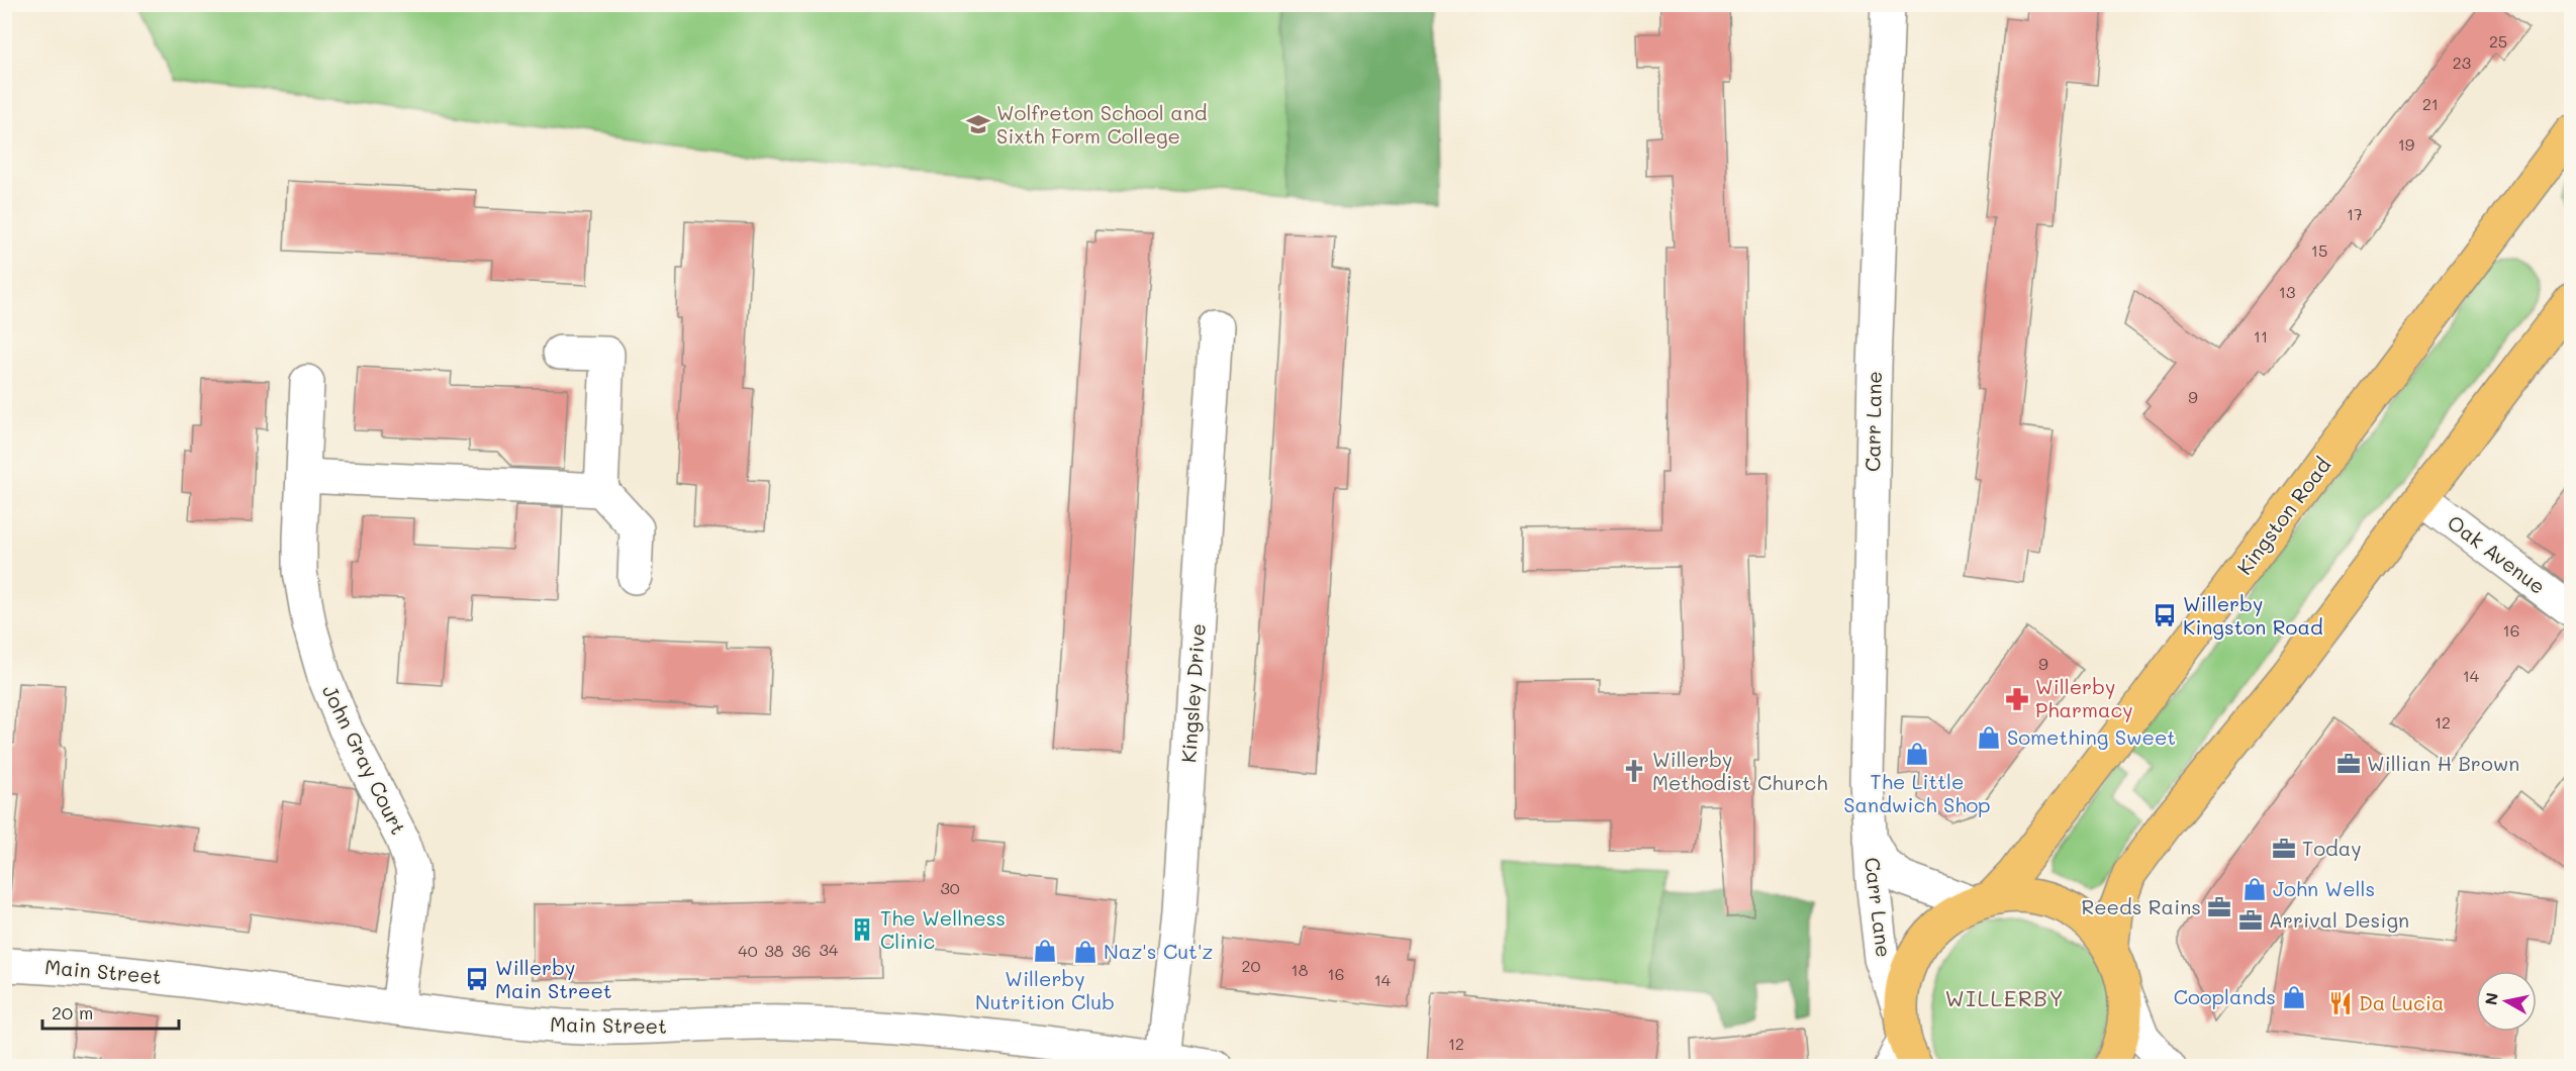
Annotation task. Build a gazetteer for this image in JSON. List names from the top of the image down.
{
  "streets": {
    "main road": ["Kingston Road"],
    "street": [
      "Carr Lane",
      "Oak Avenue",
      "Kingsley Drive",
      "John Gray Court",
      "Main Street"
    ]
  },
  "crossings": [
    ["Carr Lane", "Kingston Road"],
    ["Kingsley Drive", "Main Street"],
    ["John Gray Court", "Main Street"]
  ],
  "districts": ["WILLERBY"],
  "places": {
    "school or university": ["Wolfreton School and Sixth Form College"],
    "bus stop": ["Willerby Kingston Road", "Willerby Main Street"],
    "pharmacy": ["Willerby Pharmacy"],
    "shop": [
      "Something Sweet",
      "The Little Sandwich Shop",
      "John Wells",
      "Willerby Nutrition Club",
      "Naz's Cut'z",
      "Cooplands"
    ],
    "office": [
      "Willian H Brown",
      "Today",
      "Reeds Rains",
      "Arrival Design"
    ],
    "church": ["Willerby Methodist Church"],
    "building": ["The Wellness Clinic"],
    "restaurant": ["Da Lucia"]
  },
  "house_numbers": [
    "25",
    "23",
    "21",
    "19",
    "17",
    "15",
    "13",
    "11",
    "9",
    "16",
    "9",
    "14",
    "12",
    "30",
    "34",
    "40",
    "38",
    "36",
    "20",
    "18",
    "16",
    "14",
    "12"
  ],
  "scale_bar": "20 m",
  "north": "left"
}
